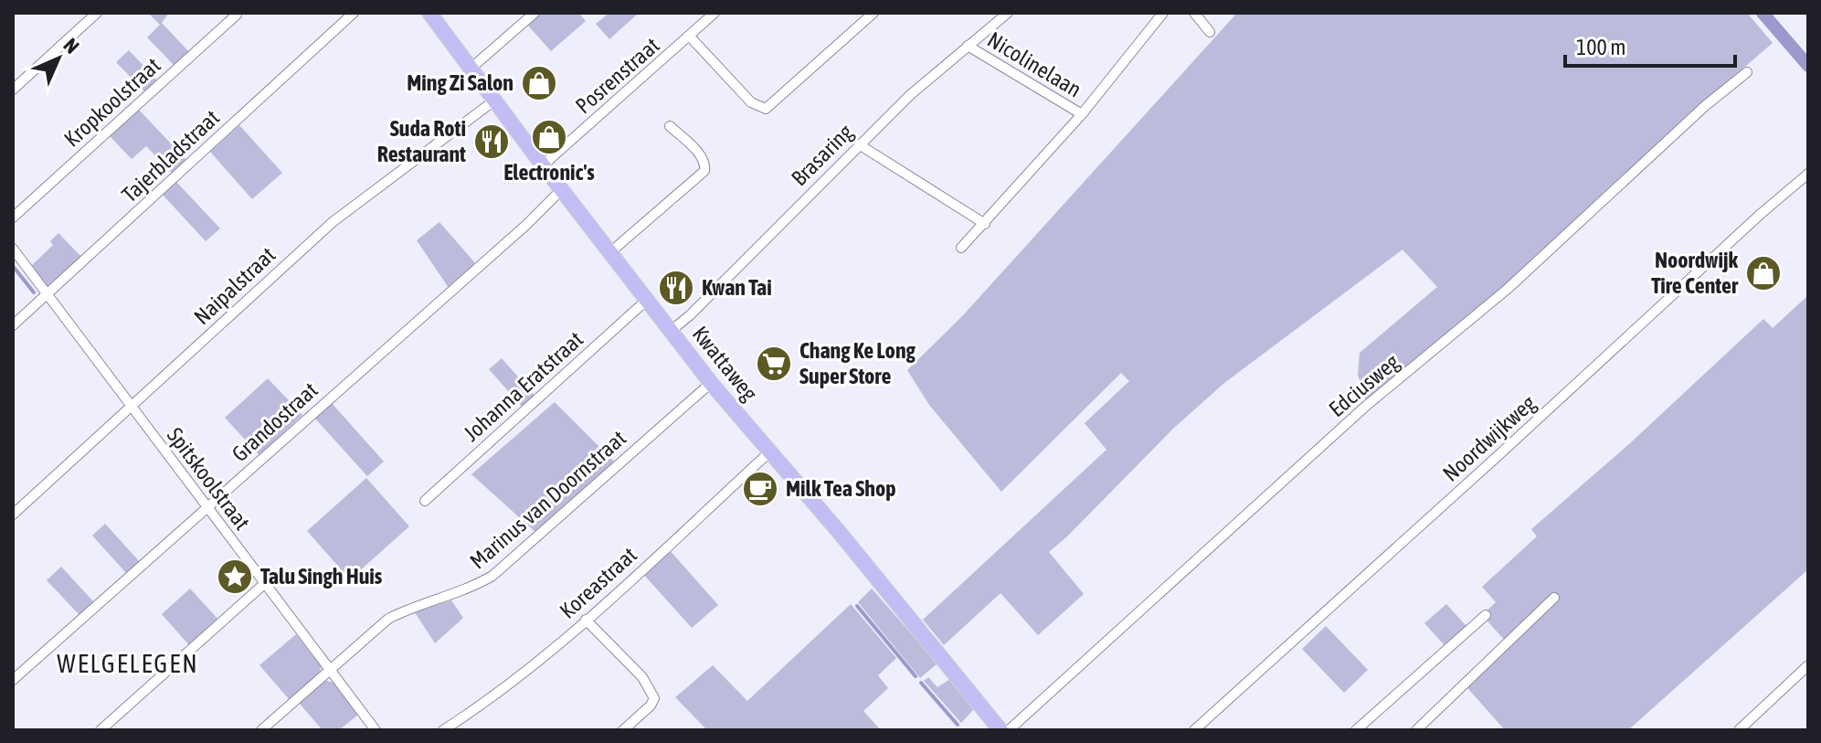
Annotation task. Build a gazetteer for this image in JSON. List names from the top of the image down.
{
  "streets": {
    "main road": ["Kwattaweg"],
    "street": [
      "Nicolinelaan",
      "Posrenstraat",
      "Kropkoolstraat",
      "Brasaring",
      "Tajerbladstraat",
      "Naipalstraat",
      "Edciusweg",
      "Johanna Eratstraat",
      "Grandostraat",
      "Noordwijkweg",
      "Spitskoolstraat",
      "Marinus van Doornstraat",
      "Koreastraat"
    ]
  },
  "crossings": [
    ["Nicolinelaan", "Brasaring"],
    ["Posrenstraat", "Kwattaweg"],
    ["Brasaring", "Kwattaweg"],
    ["Tajerbladstraat", "Spitskoolstraat"],
    ["Naipalstraat", "Kwattaweg"],
    ["Naipalstraat", "Spitskoolstraat"],
    ["Kwattaweg", "Johanna Eratstraat"],
    ["Kwattaweg", "Grandostraat"],
    ["Kwattaweg", "Marinus van Doornstraat"],
    ["Kwattaweg", "Koreastraat"],
    ["Grandostraat", "Spitskoolstraat"],
    ["Spitskoolstraat", "Marinus van Doornstraat"]
  ],
  "districts": ["WELGELEGEN"],
  "places": {
    "shop": ["Ming Zi Salon", "Electronic's", "Noordwijk Tire Center"],
    "restaurant": ["Suda Roti Restaurant", "Kwan Tai"],
    "supermarket": ["Chang Ke Long Super Store"],
    "cafe": ["Milk Tea Shop"],
    "place": ["Talu Singh Huis"]
  },
  "scale_bar": "100 m",
  "north": "top right"
}
